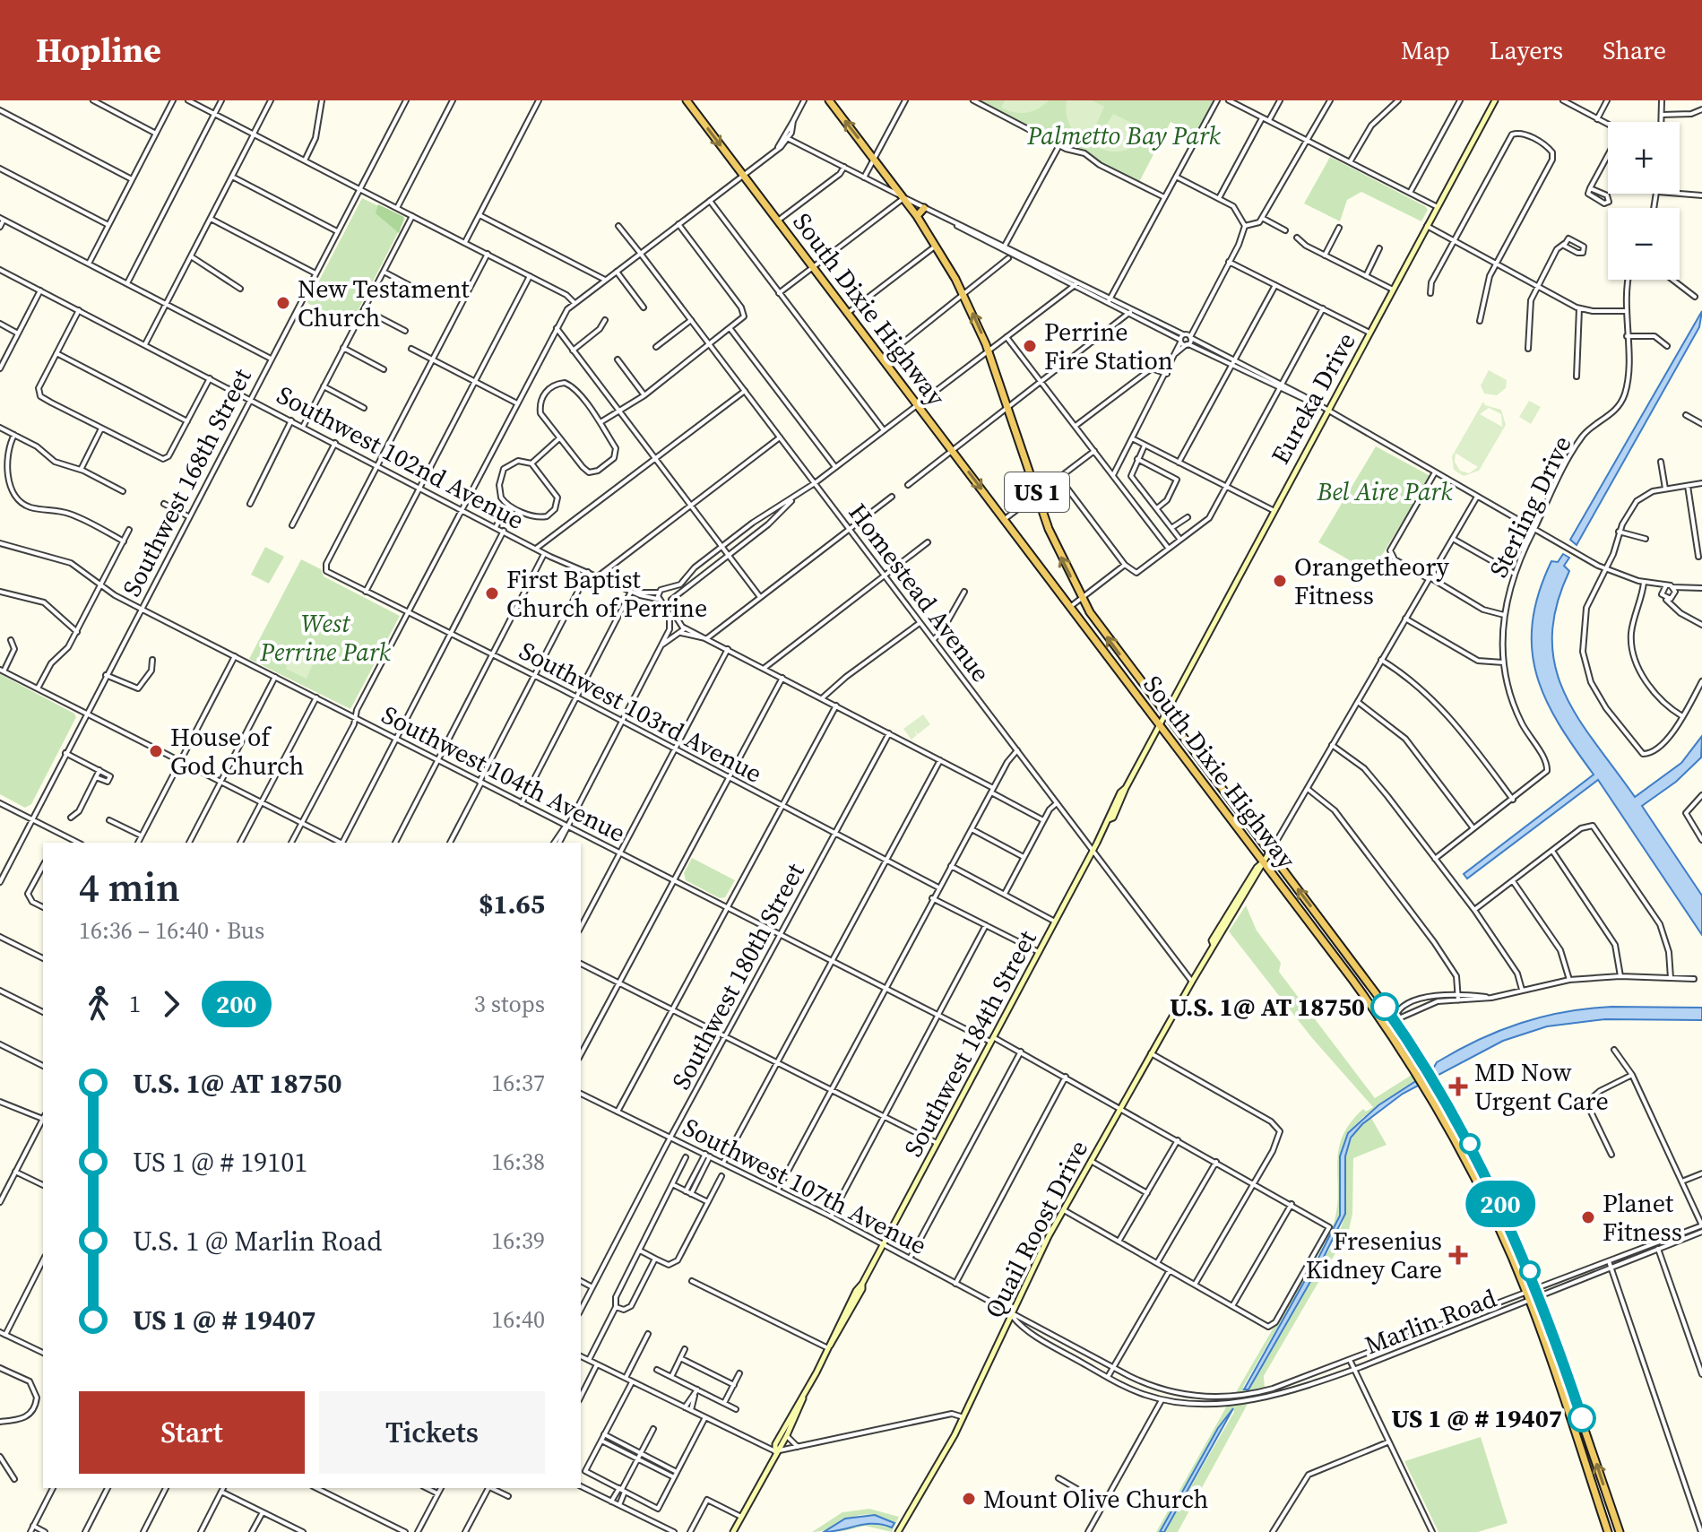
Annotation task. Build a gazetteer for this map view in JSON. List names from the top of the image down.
{
  "streets": {
    "highway": ["South Dixie Highway", "US 1"],
    "main road": ["Eureka Drive", "Southwest 184th Street", "Quail Roost Drive"],
    "street": [
      "Southwest 102nd Avenue",
      "Southwest 168th Street",
      "Sterling Drive",
      "Homestead Avenue",
      "Southwest 103rd Avenue",
      "Southwest 104th Avenue",
      "Southwest 180th Street",
      "Southwest 107th Avenue",
      "Marlin Road"
    ]
  },
  "crossings": [
    ["South Dixie Highway", "Eureka Drive"],
    ["South Dixie Highway", "Southwest 184th Street"],
    ["South Dixie Highway", "Quail Roost Drive"],
    ["South Dixie Highway", "Marlin Road"],
    ["Eureka Drive", "Southwest 184th Street"],
    ["Southwest 102nd Avenue", "Southwest 168th Street"],
    ["Southwest 102nd Avenue", "Southwest 103rd Avenue"],
    ["Southwest 168th Street", "Southwest 104th Avenue"],
    ["Homestead Avenue", "Southwest 184th Street"],
    ["Homestead Avenue", "Quail Roost Drive"],
    ["Southwest 103rd Avenue", "Southwest 180th Street"],
    ["Southwest 104th Avenue", "Southwest 180th Street"],
    ["Southwest 104th Avenue", "Southwest 184th Street"],
    ["Southwest 104th Avenue", "Quail Roost Drive"],
    ["Southwest 180th Street", "Southwest 107th Avenue"],
    ["Southwest 184th Street", "Southwest 107th Avenue"],
    ["Southwest 107th Avenue", "Quail Roost Drive"],
    ["Southwest 107th Avenue", "Marlin Road"]
  ],
  "parks": ["Palmetto Bay Park", "Bel Aire Park", "West Perrine Park"],
  "places": {
    "other": [
      "New Testament Church",
      "Perrine Fire Station",
      "Orangetheory Fitness",
      "First Baptist Church of Perrine",
      "House of God Church",
      "U.S. 1@ AT 18750",
      "Planet Fitness",
      "US 1 @ # 19407",
      "Mount Olive Church"
    ],
    "health": ["MD Now Urgent Care", "Fresenius Kidney Care"]
  },
  "lines": ["bus line 200"],
  "page": {
    "header": "Hopline",
    "nav": ["Map", "Layers", "Share"],
    "on_map": "200",
    "map_buttons": ["+", "−"],
    "heading": ["4 min", "16:36 – 16:40 · Bus", "$1.65"],
    "legs": ["1", "200", "3 stops"],
    "list": [
      {
        "name": "U.S. 1@ AT 18750",
        "value": "16:37"
      },
      {
        "name": "US 1 @ # 19101",
        "value": "16:38"
      },
      {
        "name": "U.S. 1 @ Marlin Road",
        "value": "16:39"
      },
      {
        "name": "US 1 @ # 19407",
        "value": "16:40"
      }
    ],
    "buttons": ["Start", "Tickets"]
  }
}
